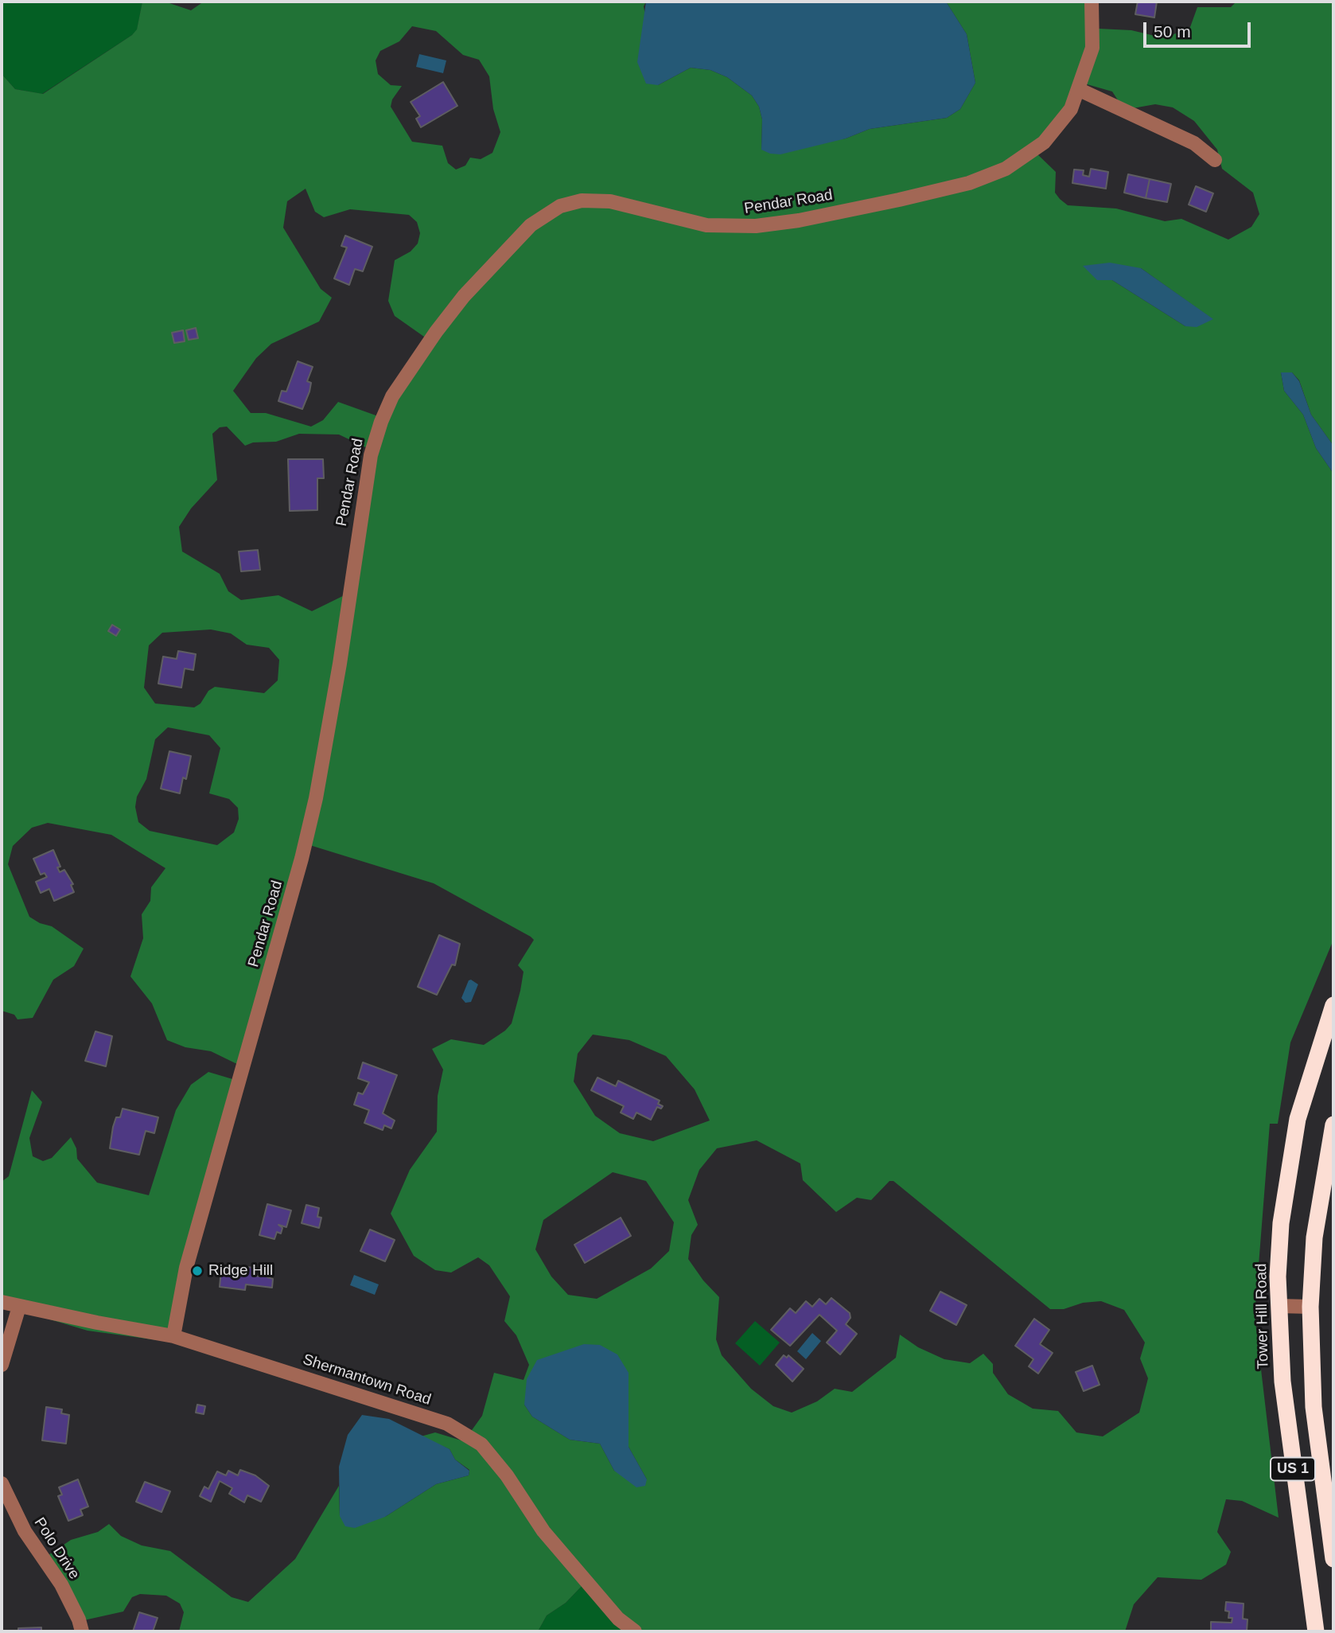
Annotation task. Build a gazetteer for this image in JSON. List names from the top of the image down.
{
  "streets": {
    "highway": ["Tower Hill Road", "US 1"],
    "street": ["Pendar Road", "Shermantown Road", "Polo Drive"]
  },
  "crossings": [
    ["Pendar Road", "Shermantown Road"]
  ],
  "places": ["Ridge Hill"],
  "scale_bar": "50 m"
}
